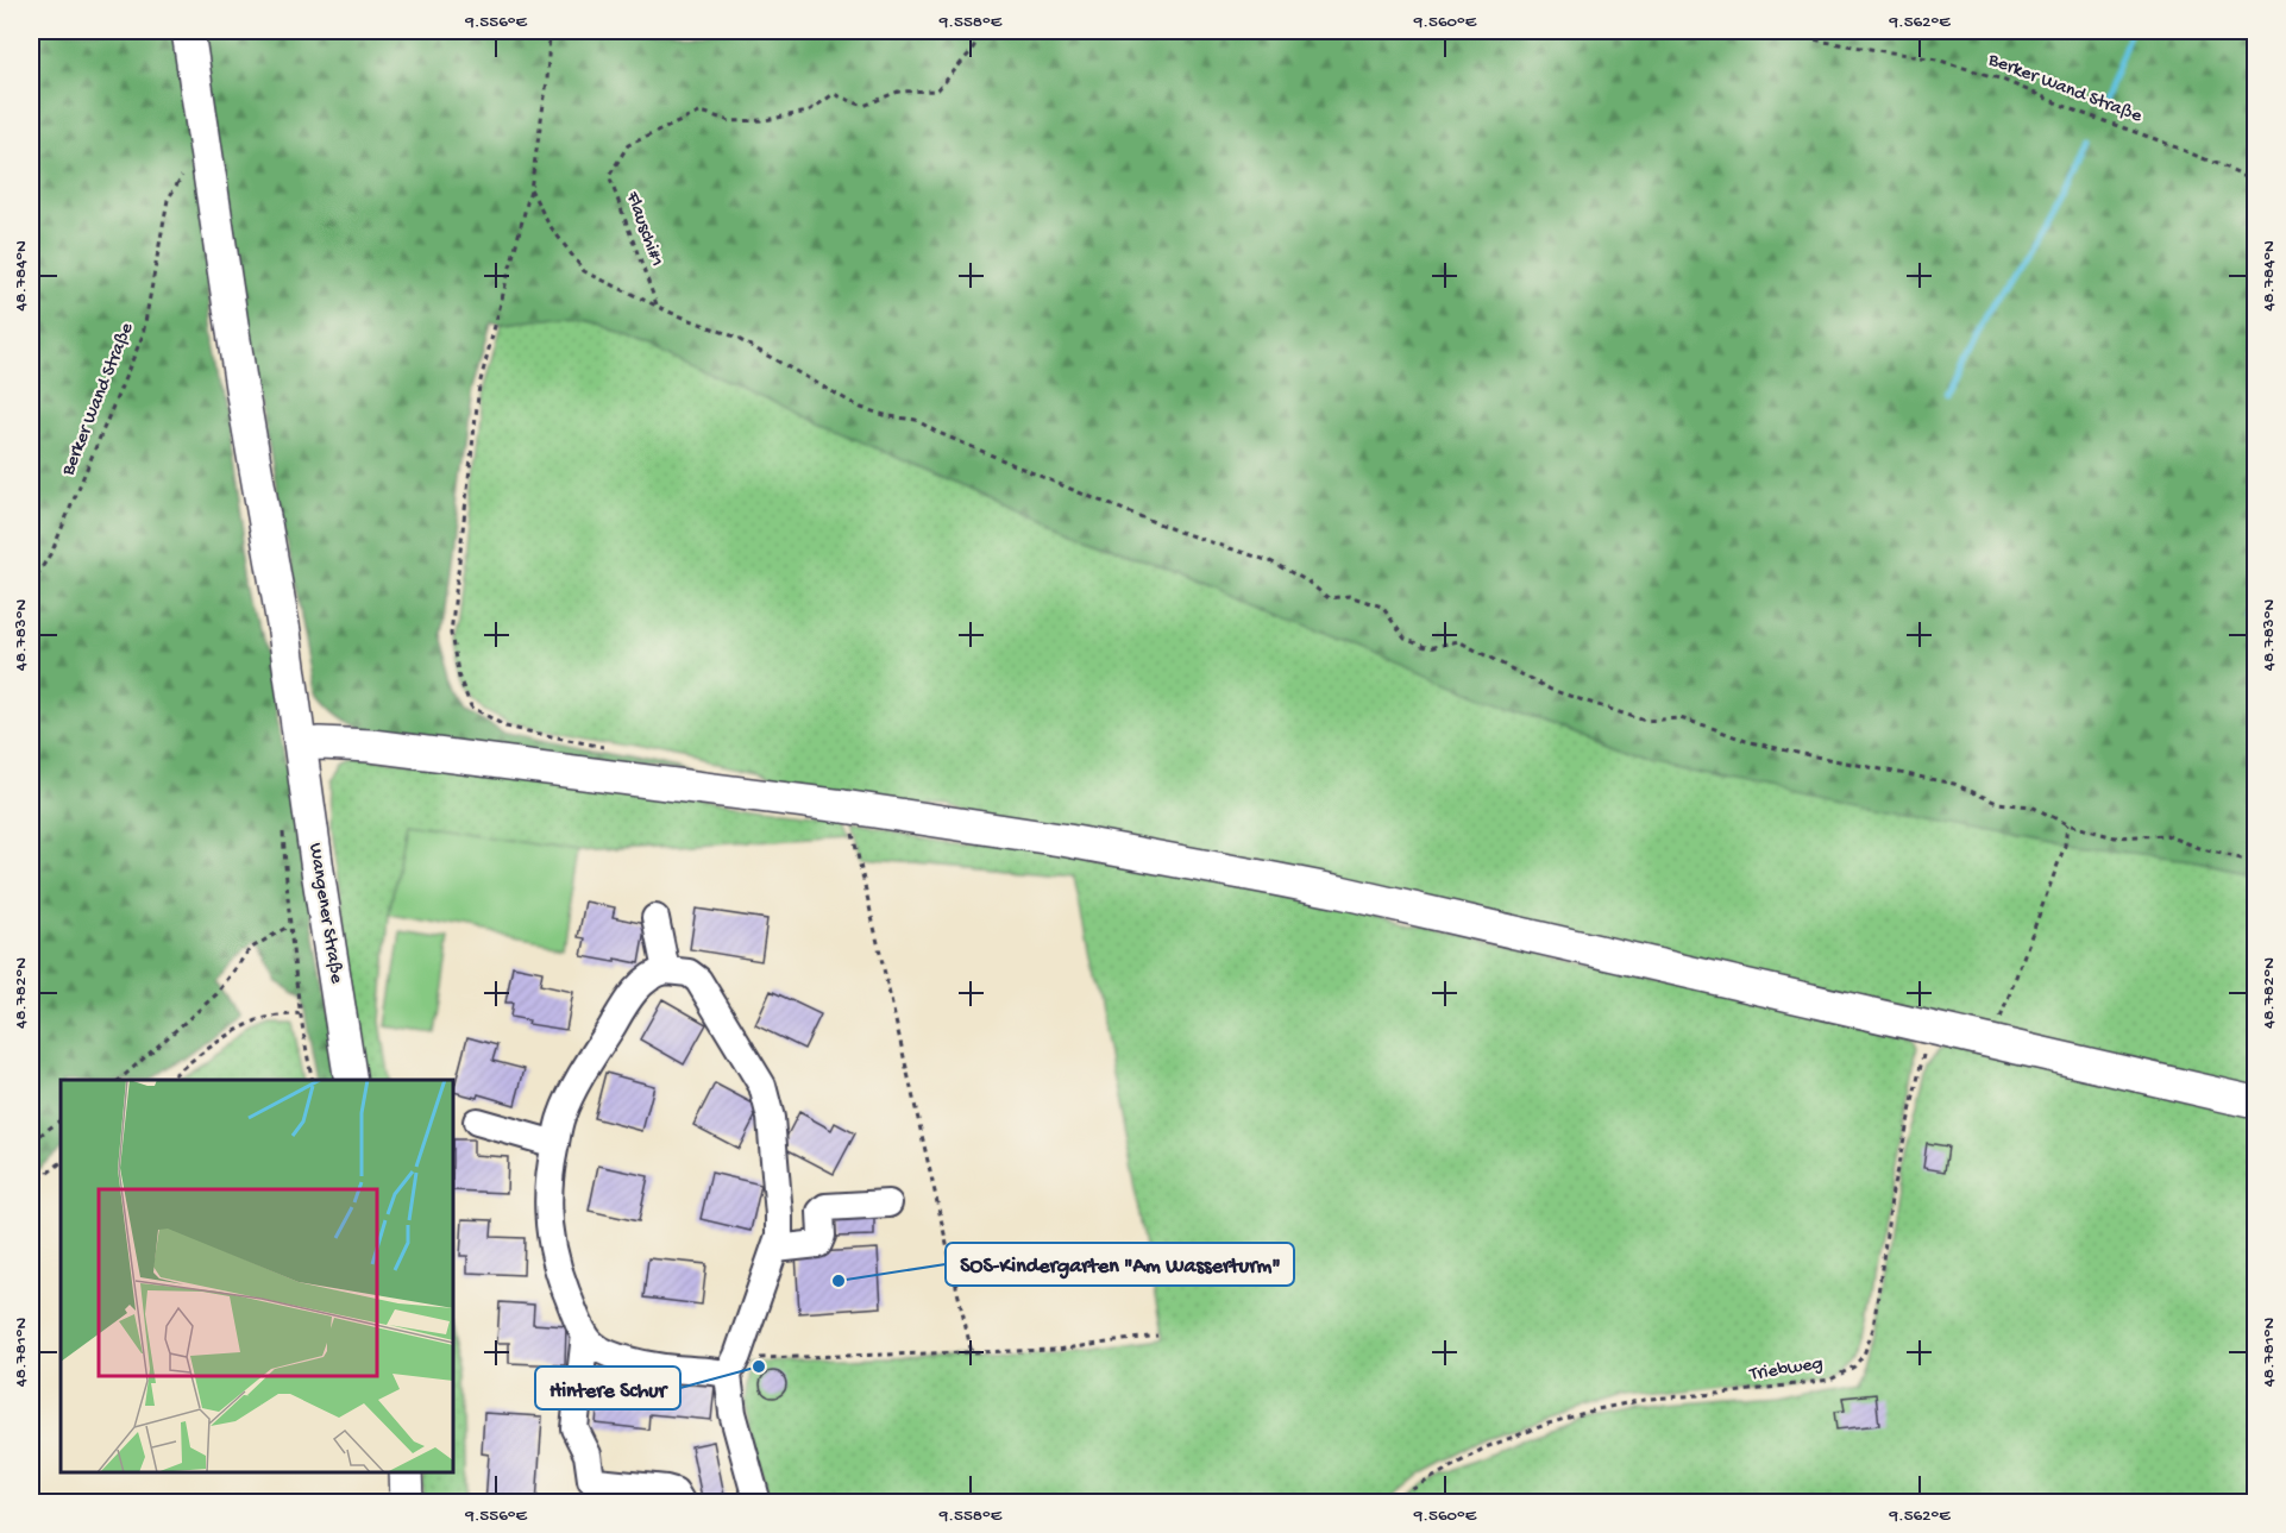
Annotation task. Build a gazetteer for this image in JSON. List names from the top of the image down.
{
  "streets": {
    "main road": ["Wangener Straße"],
    "path": ["Berker Wand Straße", "Flauschi#1", "Triebweg"]
  },
  "places": ["SOS-Kindergarten \"Am Wasserturm\"", "Hintere Schur"],
  "coordinates": [
    "9.556°E",
    "9.558°E",
    "9.560°E",
    "9.562°E",
    "48.784°N",
    "48.783°N",
    "48.782°N",
    "48.781°N"
  ]
}
